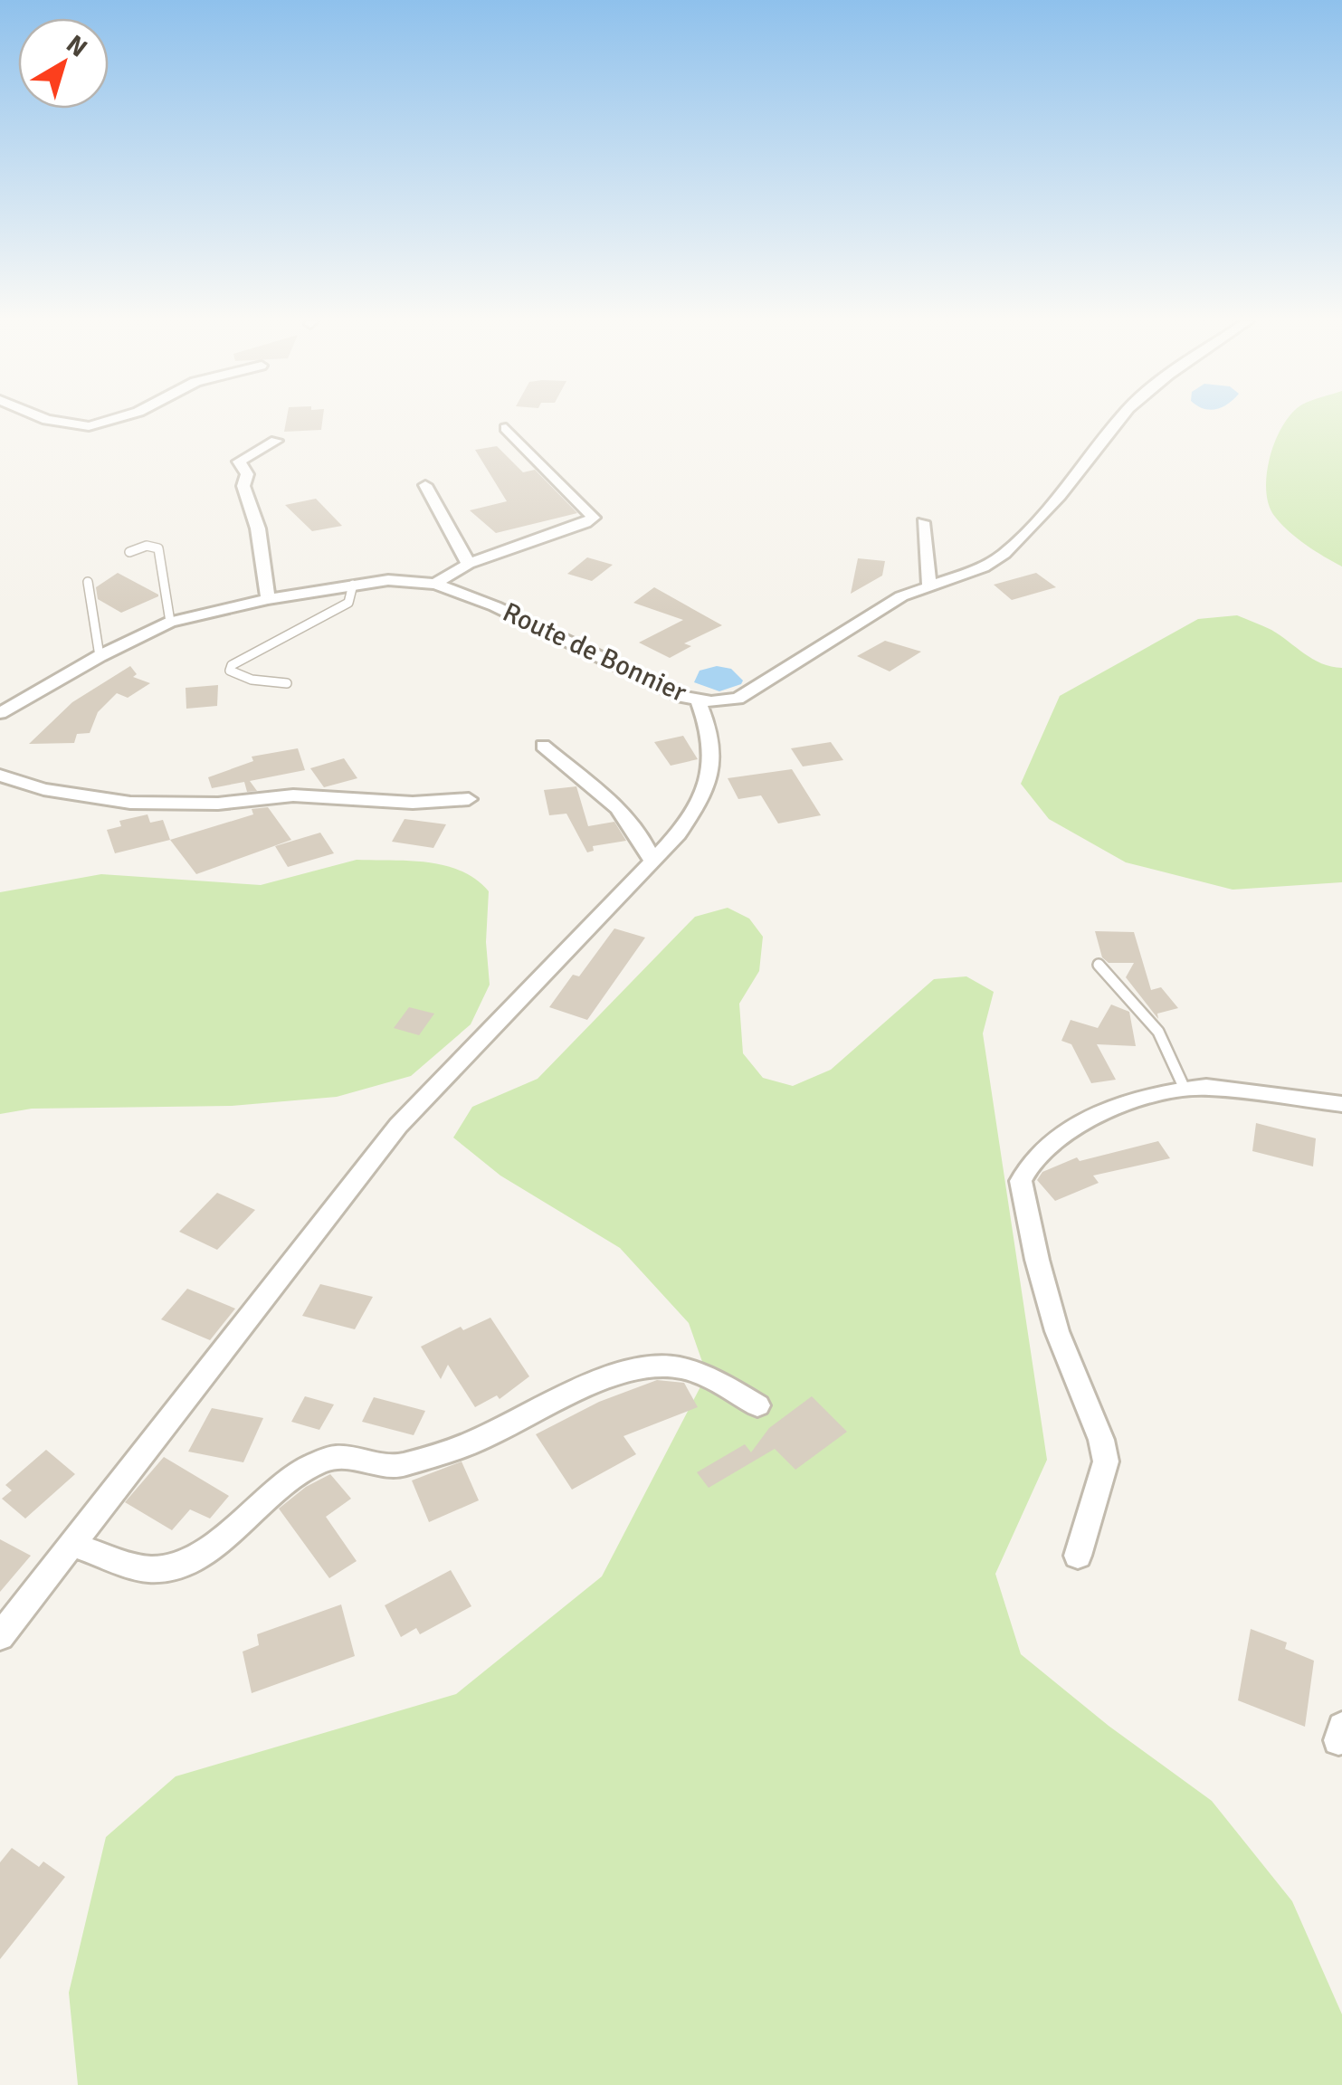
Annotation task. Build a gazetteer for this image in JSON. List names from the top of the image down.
{
  "streets": {
    "street": ["Route de Bonnier"]
  },
  "north": "top right"
}
